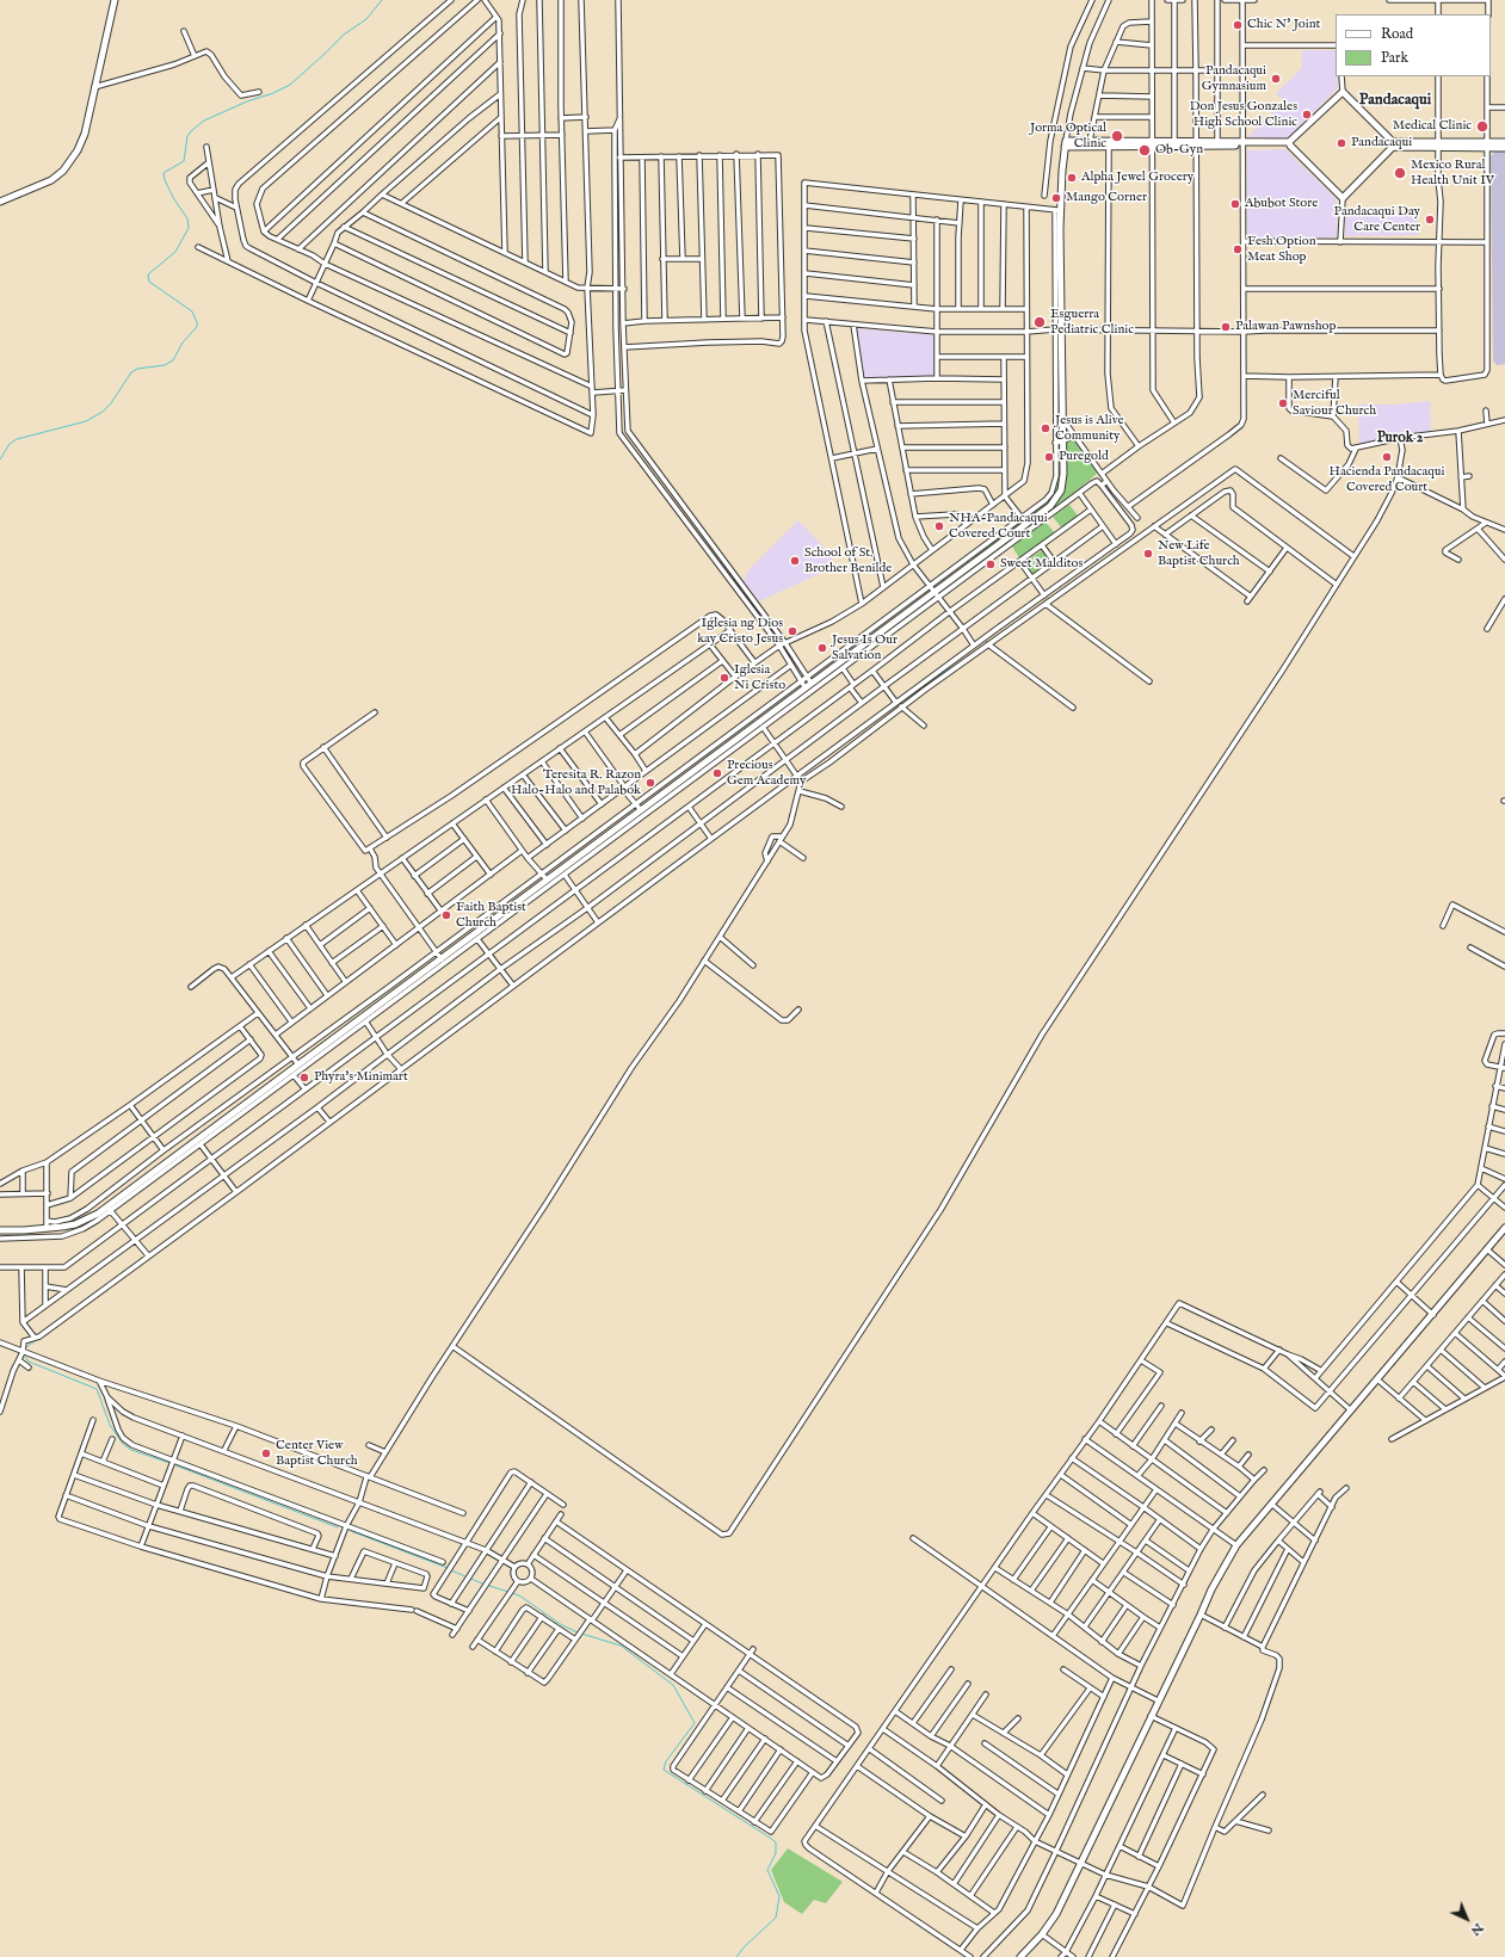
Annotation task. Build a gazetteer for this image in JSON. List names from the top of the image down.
{
  "districts": ["Pandacaqui", "Purok 2"],
  "places": [
    "Chic N' Joint",
    "Pandacaqui Gymnasium",
    "Don Jesus Gonzales High School Clinic",
    "Medical Clinic",
    "Jorma Optical Clinic",
    "Pandacaqui",
    "Ob-Gyn",
    "Mexico Rural Health Unit IV",
    "Alpha Jewel Grocery",
    "Mango Corner",
    "Abubot Store",
    "Pandacaqui Day Care Center",
    "Fesh Option Meat Shop",
    "Esguerra Pediatric Clinic",
    "Palawan Pawnshop",
    "Merciful Saviour Church",
    "Jesus is Alive Community",
    "Puregold",
    "Hacienda Pandacaqui Covered Court",
    "NHA-Pandacaqui Covered Court",
    "New Life Baptist Church",
    "School of St. Brother Benilde",
    "Sweet Malditos",
    "Iglesia ng Dios kay Cristo Jesus",
    "Jesus Is Our Salvation",
    "Iglesia Ni Cristo",
    "Precious Gem Academy",
    "Teresita R. Razon Halo-Halo and Palabok",
    "Faith Baptist Church",
    "Phyra's Minimart",
    "Center View Baptist Church"
  ],
  "legend": ["Road", "Park"],
  "north": "bottom right"
}
